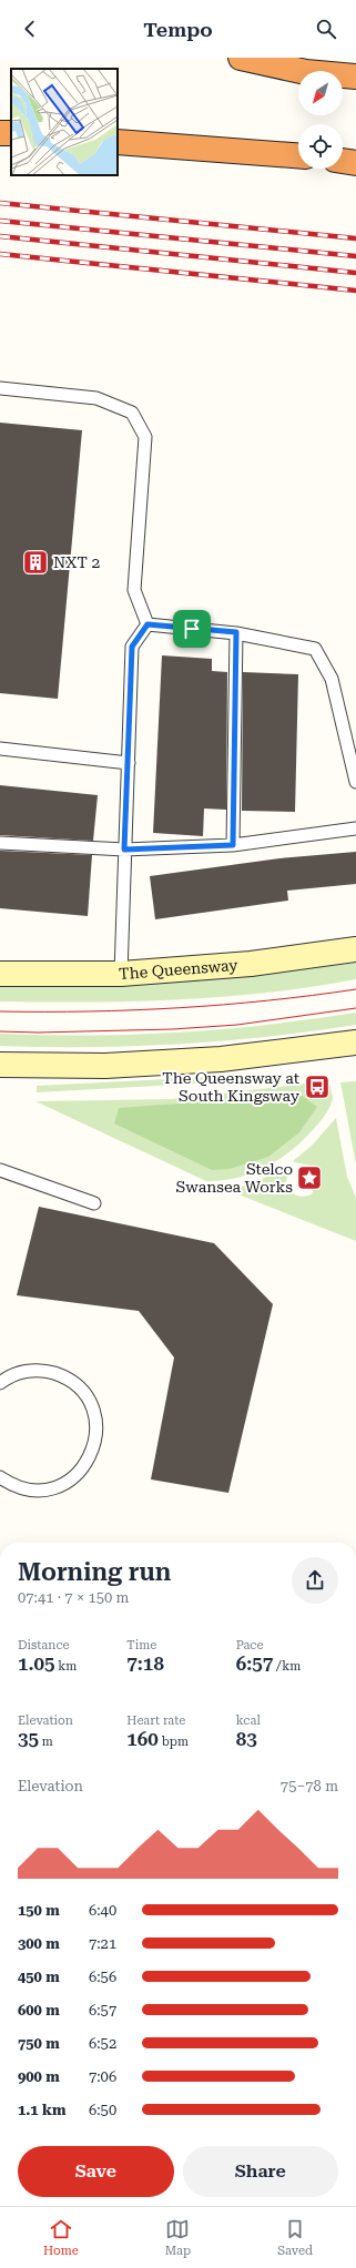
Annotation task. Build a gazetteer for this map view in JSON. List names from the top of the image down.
{
  "streets": {
    "main road": ["The Queensway"]
  },
  "places": {
    "building": ["NXT 2"],
    "bus stop": ["The Queensway at South Kingsway"],
    "place": ["Stelco Swansea Works"]
  },
  "north": "bottom left",
  "page": {
    "header": "Tempo",
    "heading": ["Morning run", "07:41 · 7 × 150 m"],
    "stats": [
      ["Distance", "1.05 km"],
      ["Time", "7:18"],
      ["Pace", "6:57 /km"],
      ["Elevation", "35 m"],
      ["Heart rate", "160 bpm"],
      ["kcal", "83"]
    ],
    "chart": ["Elevation", "75–78 m"],
    "list": [
      {
        "name": "150 m",
        "note": "6:40"
      },
      {
        "name": "300 m",
        "note": "7:21"
      },
      {
        "name": "450 m",
        "note": "6:56"
      },
      {
        "name": "600 m",
        "note": "6:57"
      },
      {
        "name": "750 m",
        "note": "6:52"
      },
      {
        "name": "900 m",
        "note": "7:06"
      },
      {
        "name": "1.1 km",
        "note": "6:50"
      }
    ],
    "buttons": ["Save", "Share"],
    "tabs": ["Home", "Map", "Saved"]
  }
}
